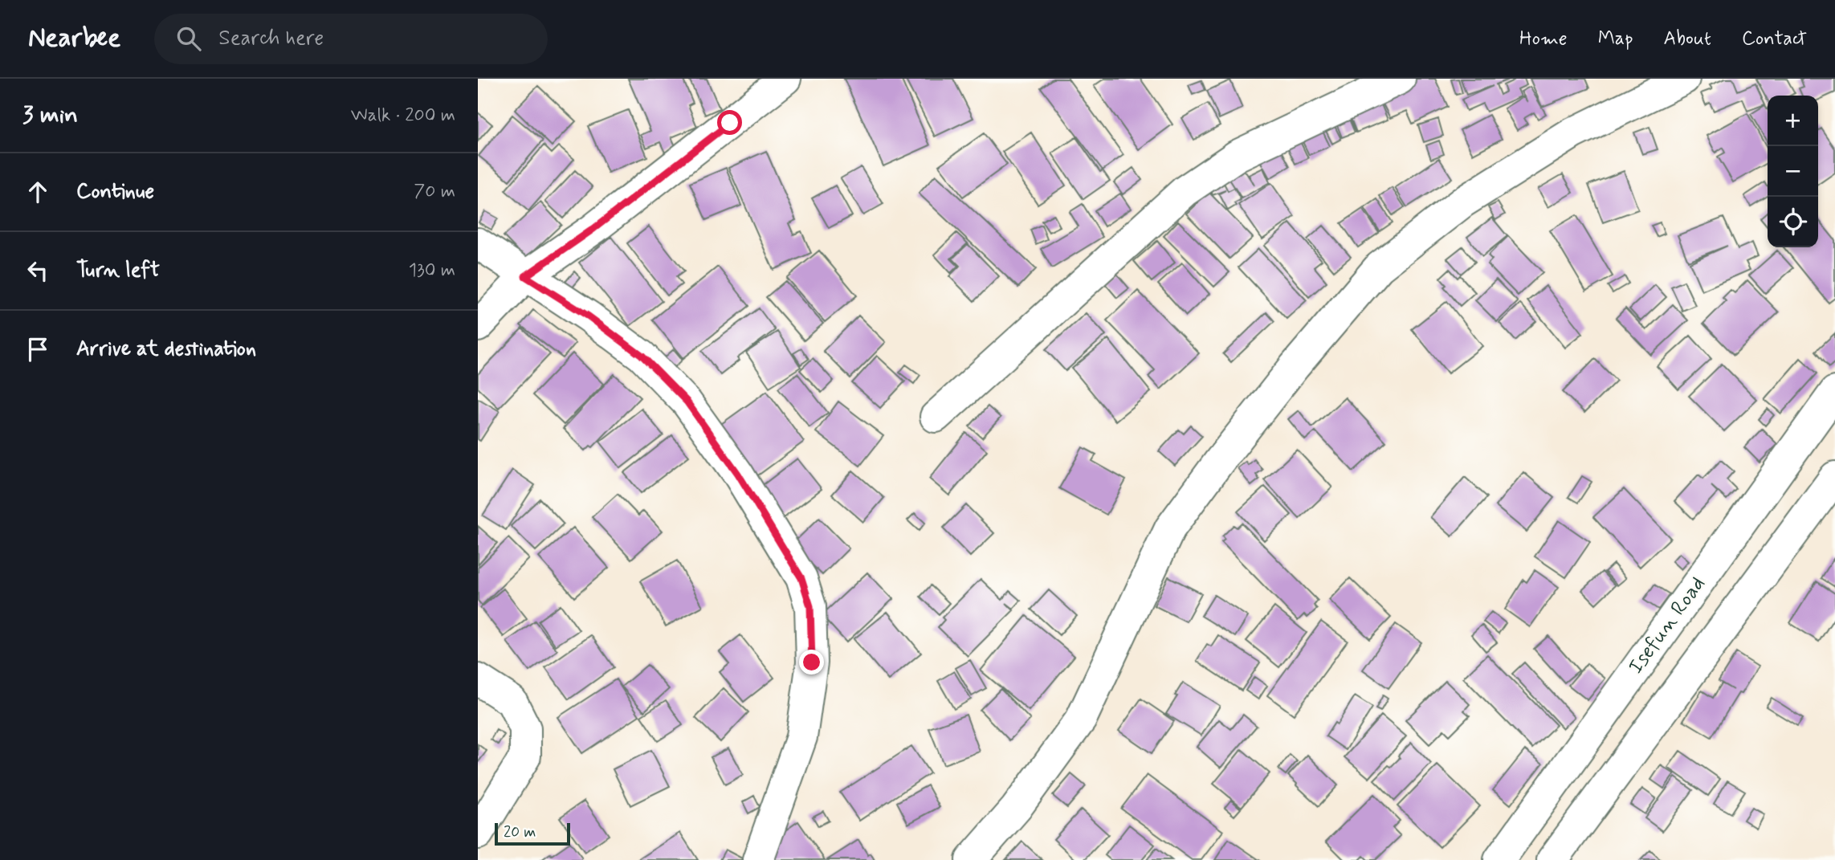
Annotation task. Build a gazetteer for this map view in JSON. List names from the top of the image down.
{
  "streets": {
    "street": ["Isefun Road"]
  },
  "scale_bar": "20 m",
  "page": {
    "header": "Nearbee",
    "search": "Search here",
    "nav": [
      "Home",
      "Map",
      "About",
      "Contact"
    ],
    "heading": ["3 min", "Walk · 200 m"],
    "map_buttons": ["+", "−"],
    "list": [
      ["Continue", "70 m"],
      ["Turn left", "130 m"],
      "Arrive at destination"
    ],
    "scale": "20 m"
  }
}
